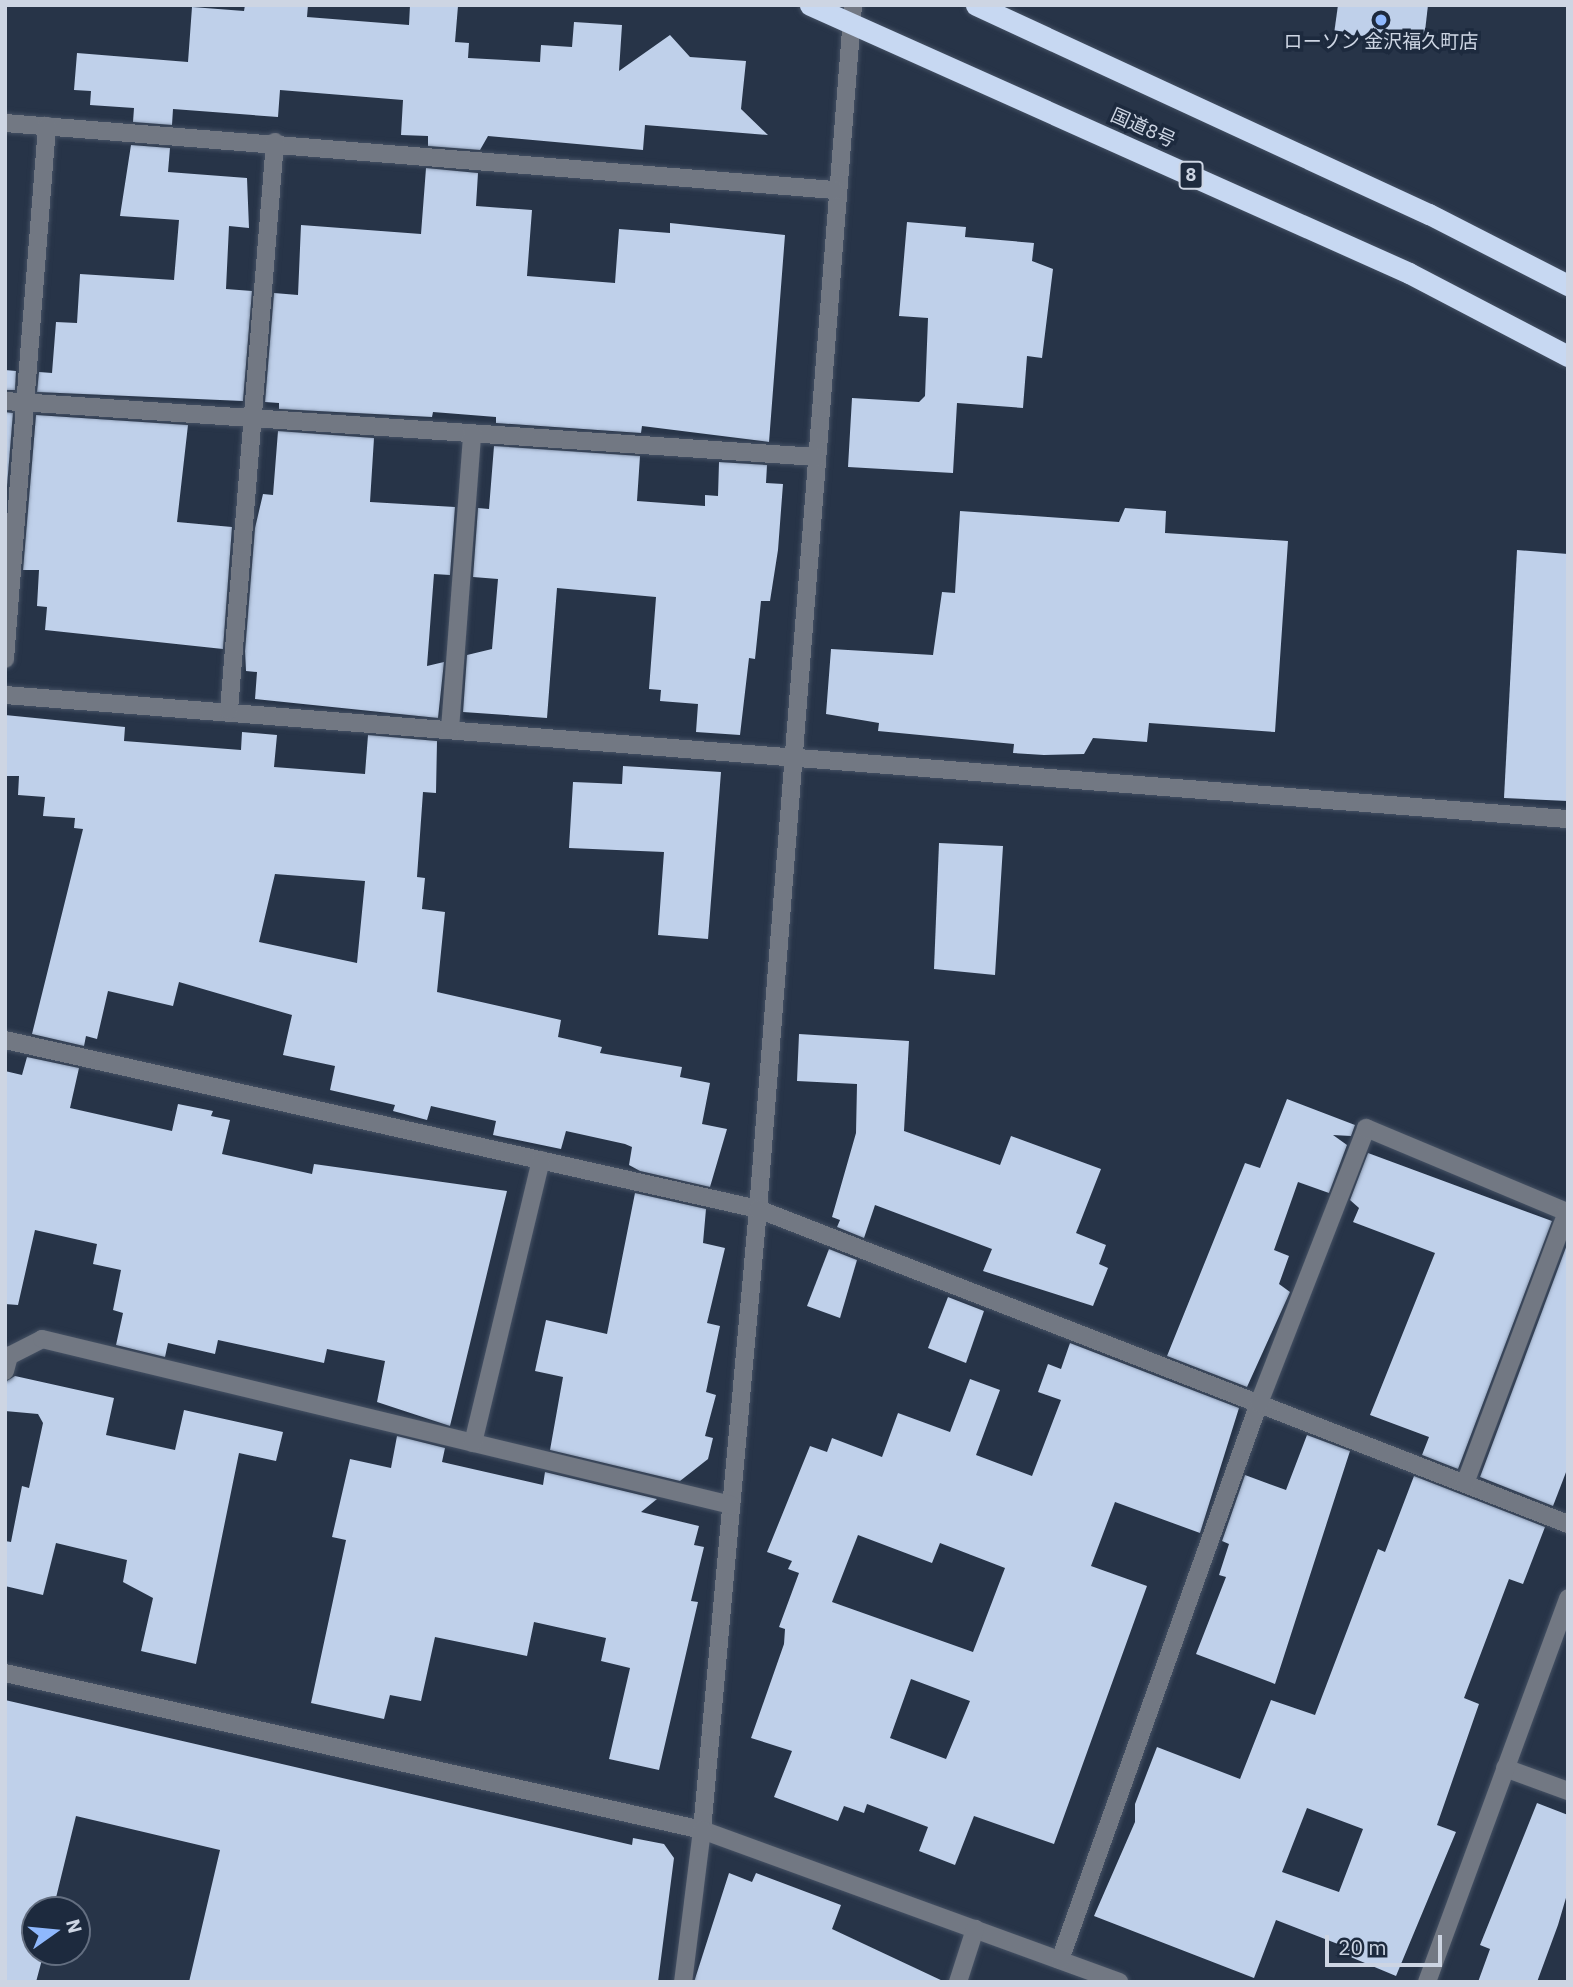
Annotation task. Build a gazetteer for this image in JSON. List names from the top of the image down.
{
  "streets": {
    "highway": ["国道8号", "8"]
  },
  "places": ["ローソン 金沢福久町店"],
  "scale_bar": "20 m",
  "north": "right"
}
